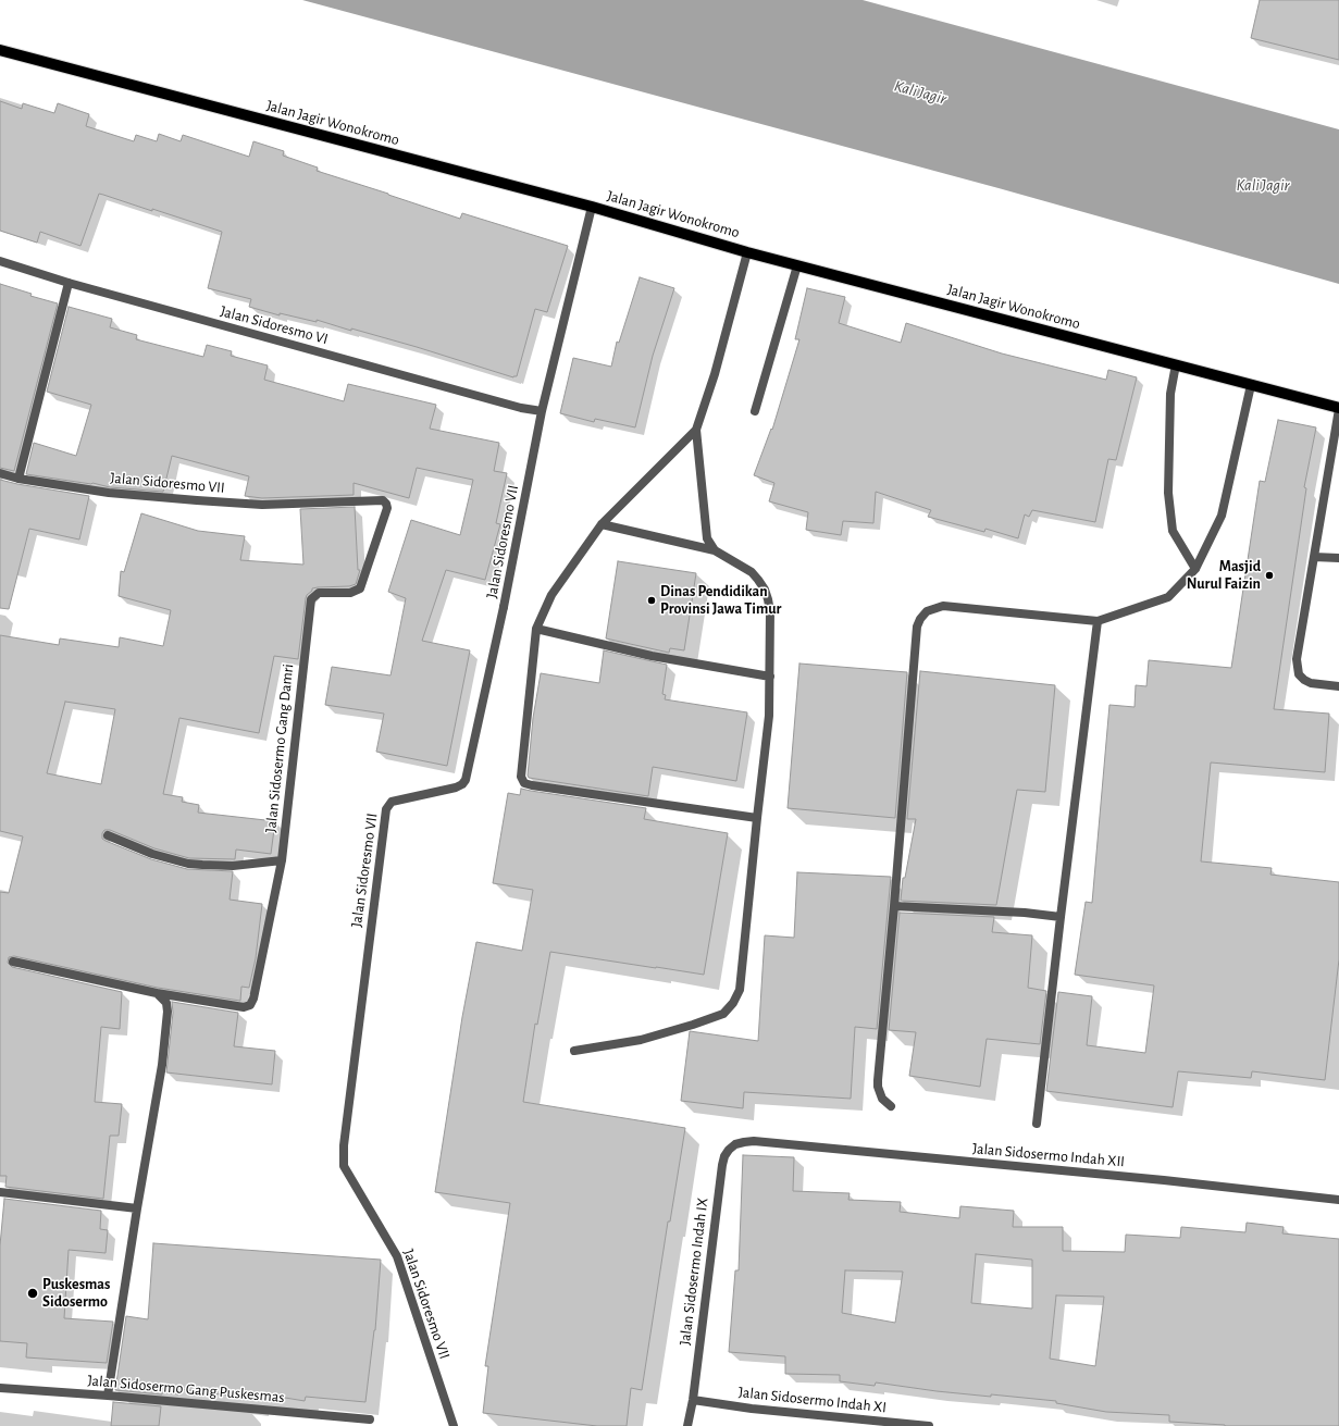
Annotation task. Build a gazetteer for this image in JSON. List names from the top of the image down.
{
  "streets": {
    "main road": ["Jalan Jagir Wonokromo"],
    "street": [
      "Jalan Sidoresmo VI",
      "Jalan Sidoresmo VII",
      "Jalan Sidosermo Gang Damri",
      "Jalan Sidosermo Indah XII",
      "Jalan Sidosermo Indah IX",
      "Jalan Sidosermo Gang Puskesmas",
      "Jalan Sidosermo Indah XI"
    ]
  },
  "crossings": [
    ["Jalan Jagir Wonokromo", "Jalan Sidoresmo VII"],
    ["Jalan Sidoresmo VI", "Jalan Sidoresmo VII"],
    ["Jalan Sidoresmo VII", "Jalan Sidosermo Gang Damri"],
    ["Jalan Sidosermo Indah XII", "Jalan Sidosermo Indah IX"],
    ["Jalan Sidosermo Indah IX", "Jalan Sidosermo Indah XI"]
  ],
  "water": ["Kali Jagir"],
  "places": ["Masjid Nurul Faizin", "Dinas Pendidikan Provinsi Jawa Timur", "Puskesmas Sidosermo"]
}
